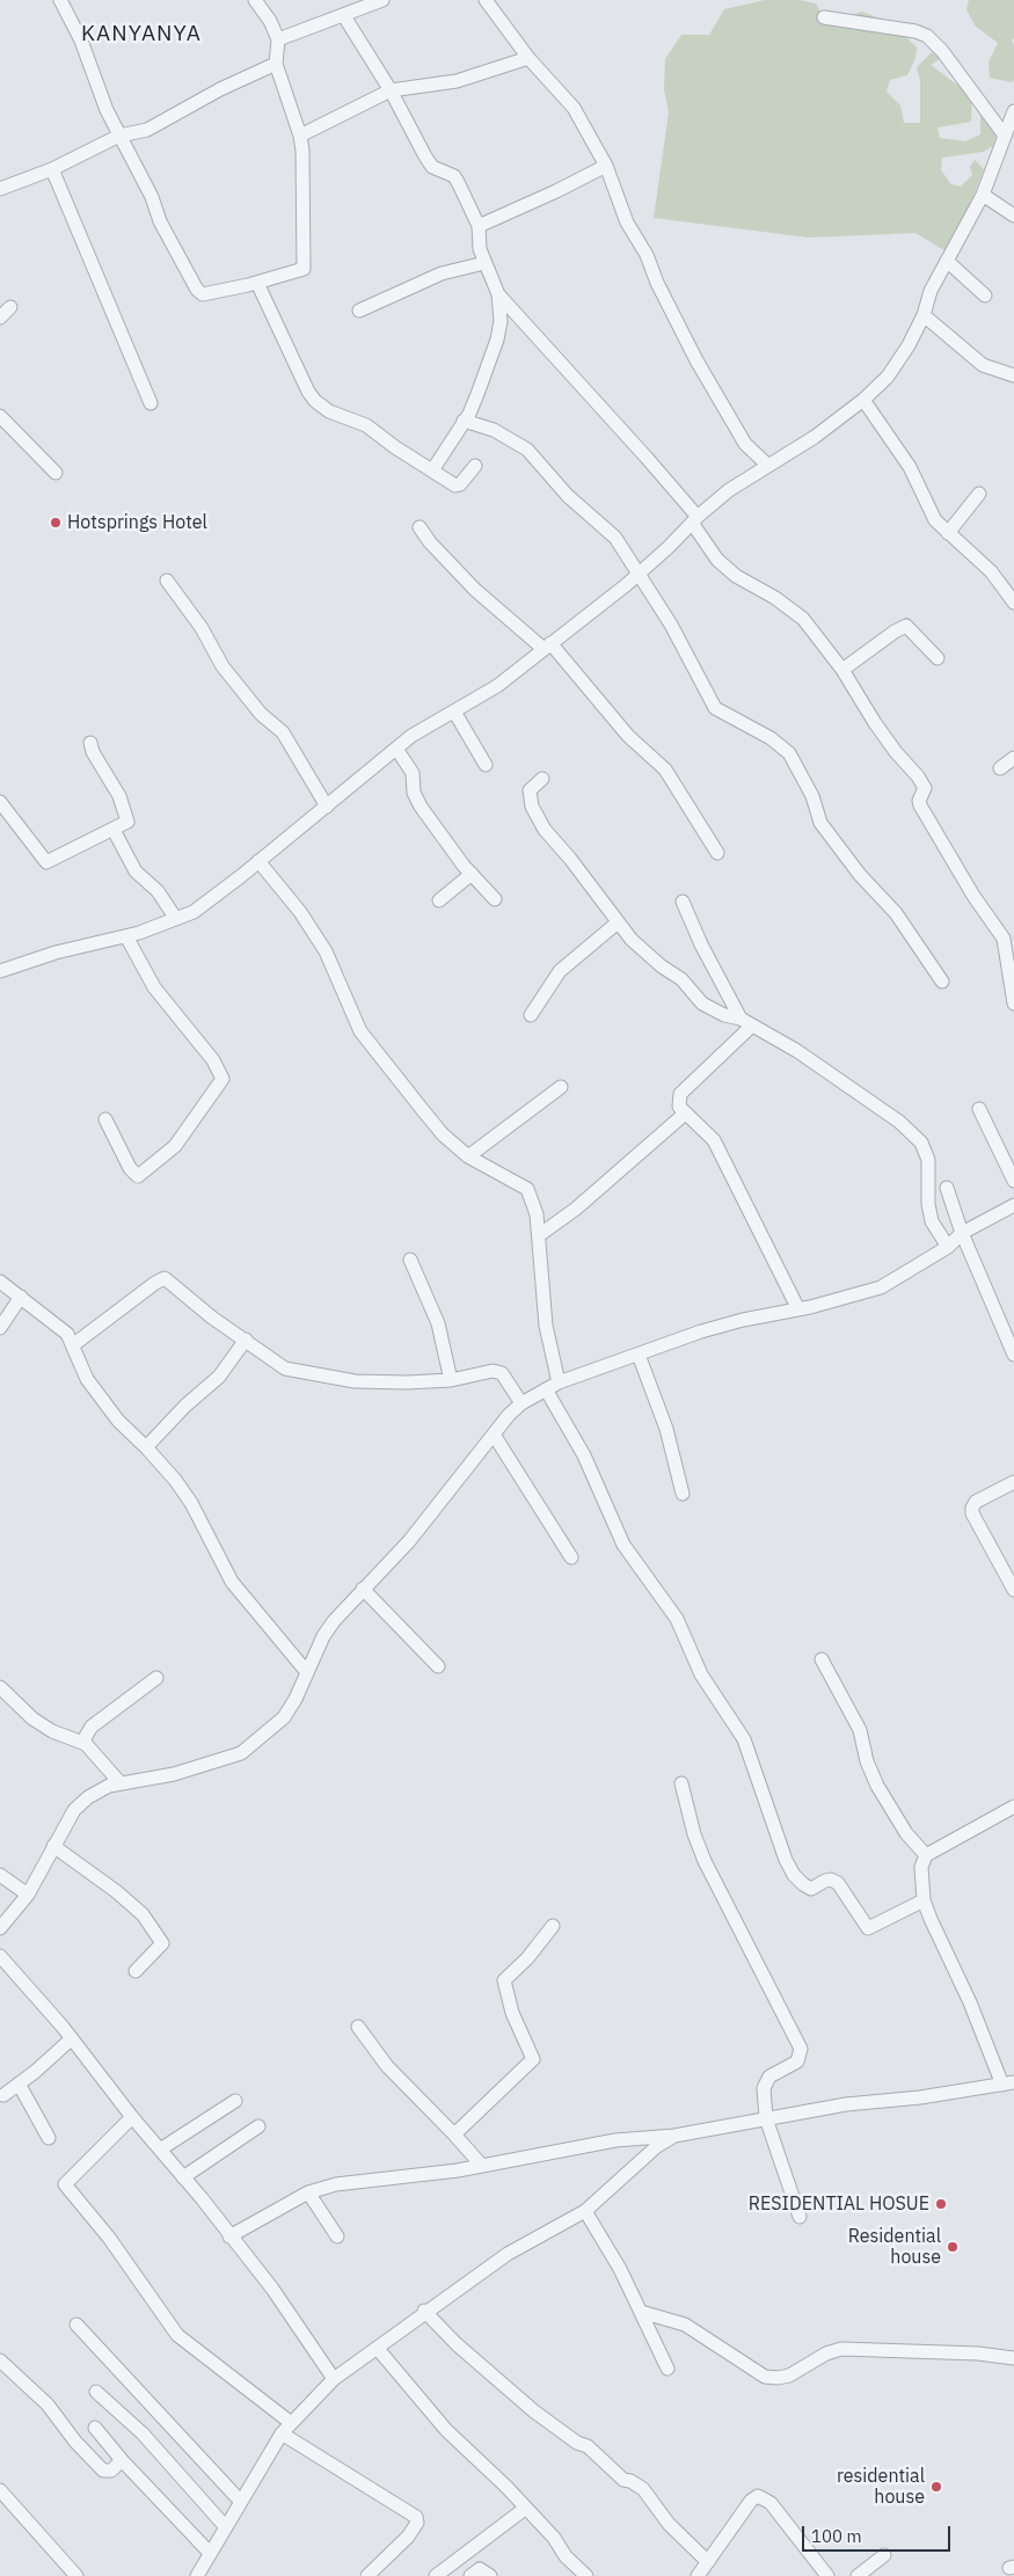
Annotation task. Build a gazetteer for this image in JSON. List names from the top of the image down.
{
  "districts": ["KANYANYA"],
  "places": [
    "Hotsprings Hotel",
    "RESIDENTIAL HOSUE",
    "Residential house",
    "residential house"
  ],
  "scale_bar": "100 m"
}
